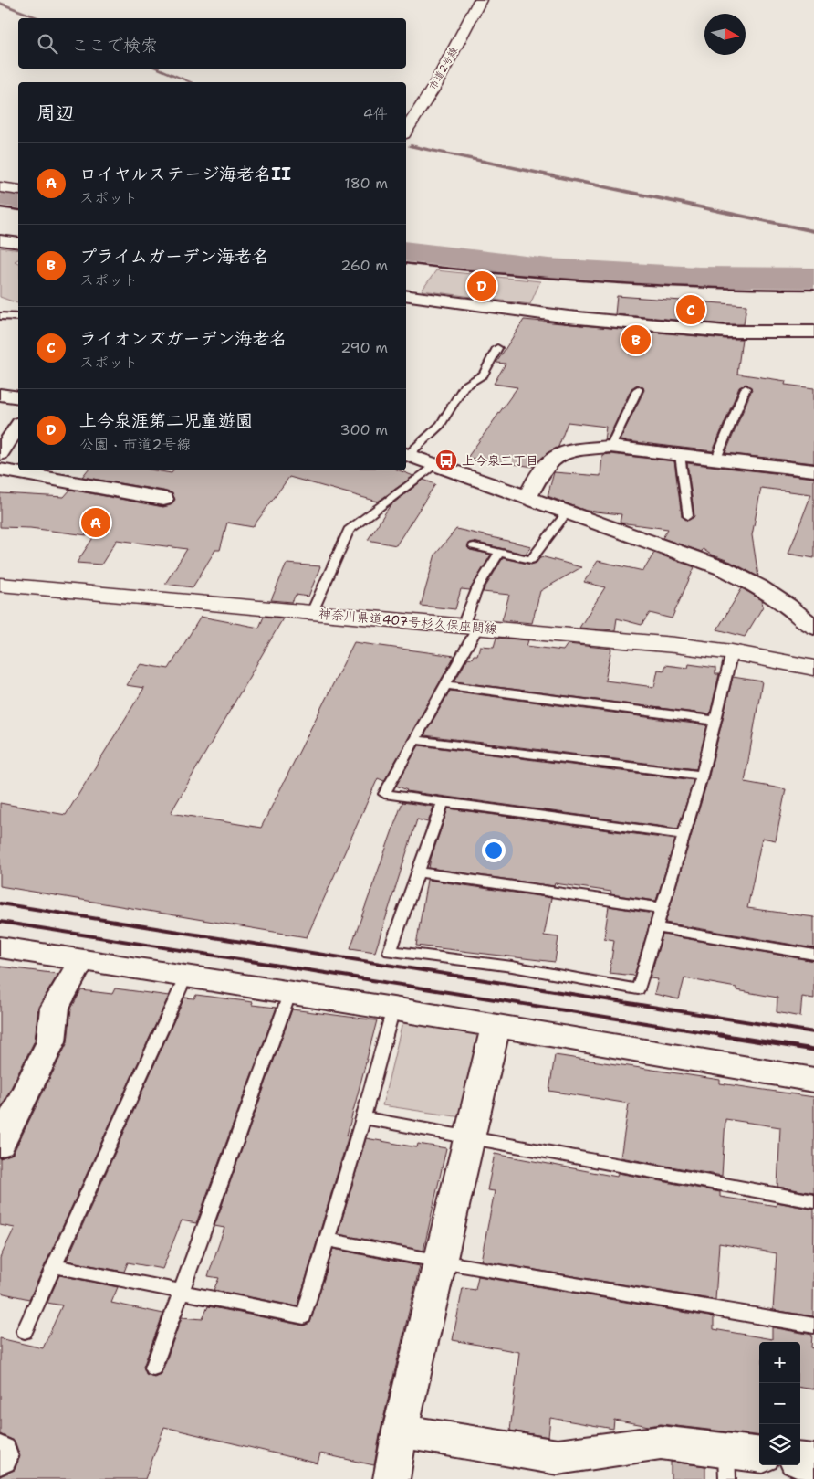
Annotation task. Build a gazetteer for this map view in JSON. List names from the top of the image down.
{
  "streets": {
    "main road": ["市道2号線", "神奈川県道407号杉久保座間線"]
  },
  "places": {
    "bus stop": ["上今泉三丁目"]
  },
  "north": "right",
  "page": {
    "search": "ここで検索",
    "heading": ["周辺", "4件"],
    "list": [
      {
        "mark": "A",
        "name": "ロイヤルステージ海老名II",
        "note": "スポット",
        "value": "180 m"
      },
      {
        "mark": "B",
        "name": "プライムガーデン海老名",
        "note": "スポット",
        "value": "260 m"
      },
      {
        "mark": "C",
        "name": "ライオンズガーデン海老名",
        "note": "スポット",
        "value": "290 m"
      },
      {
        "mark": "D",
        "name": "上今泉涯第二児童遊園",
        "note": "公園 · 市道2号線",
        "value": "300 m"
      }
    ],
    "pins": [
      "D",
      "C",
      "B",
      "A"
    ],
    "map_buttons": ["+", "−"]
  }
}
